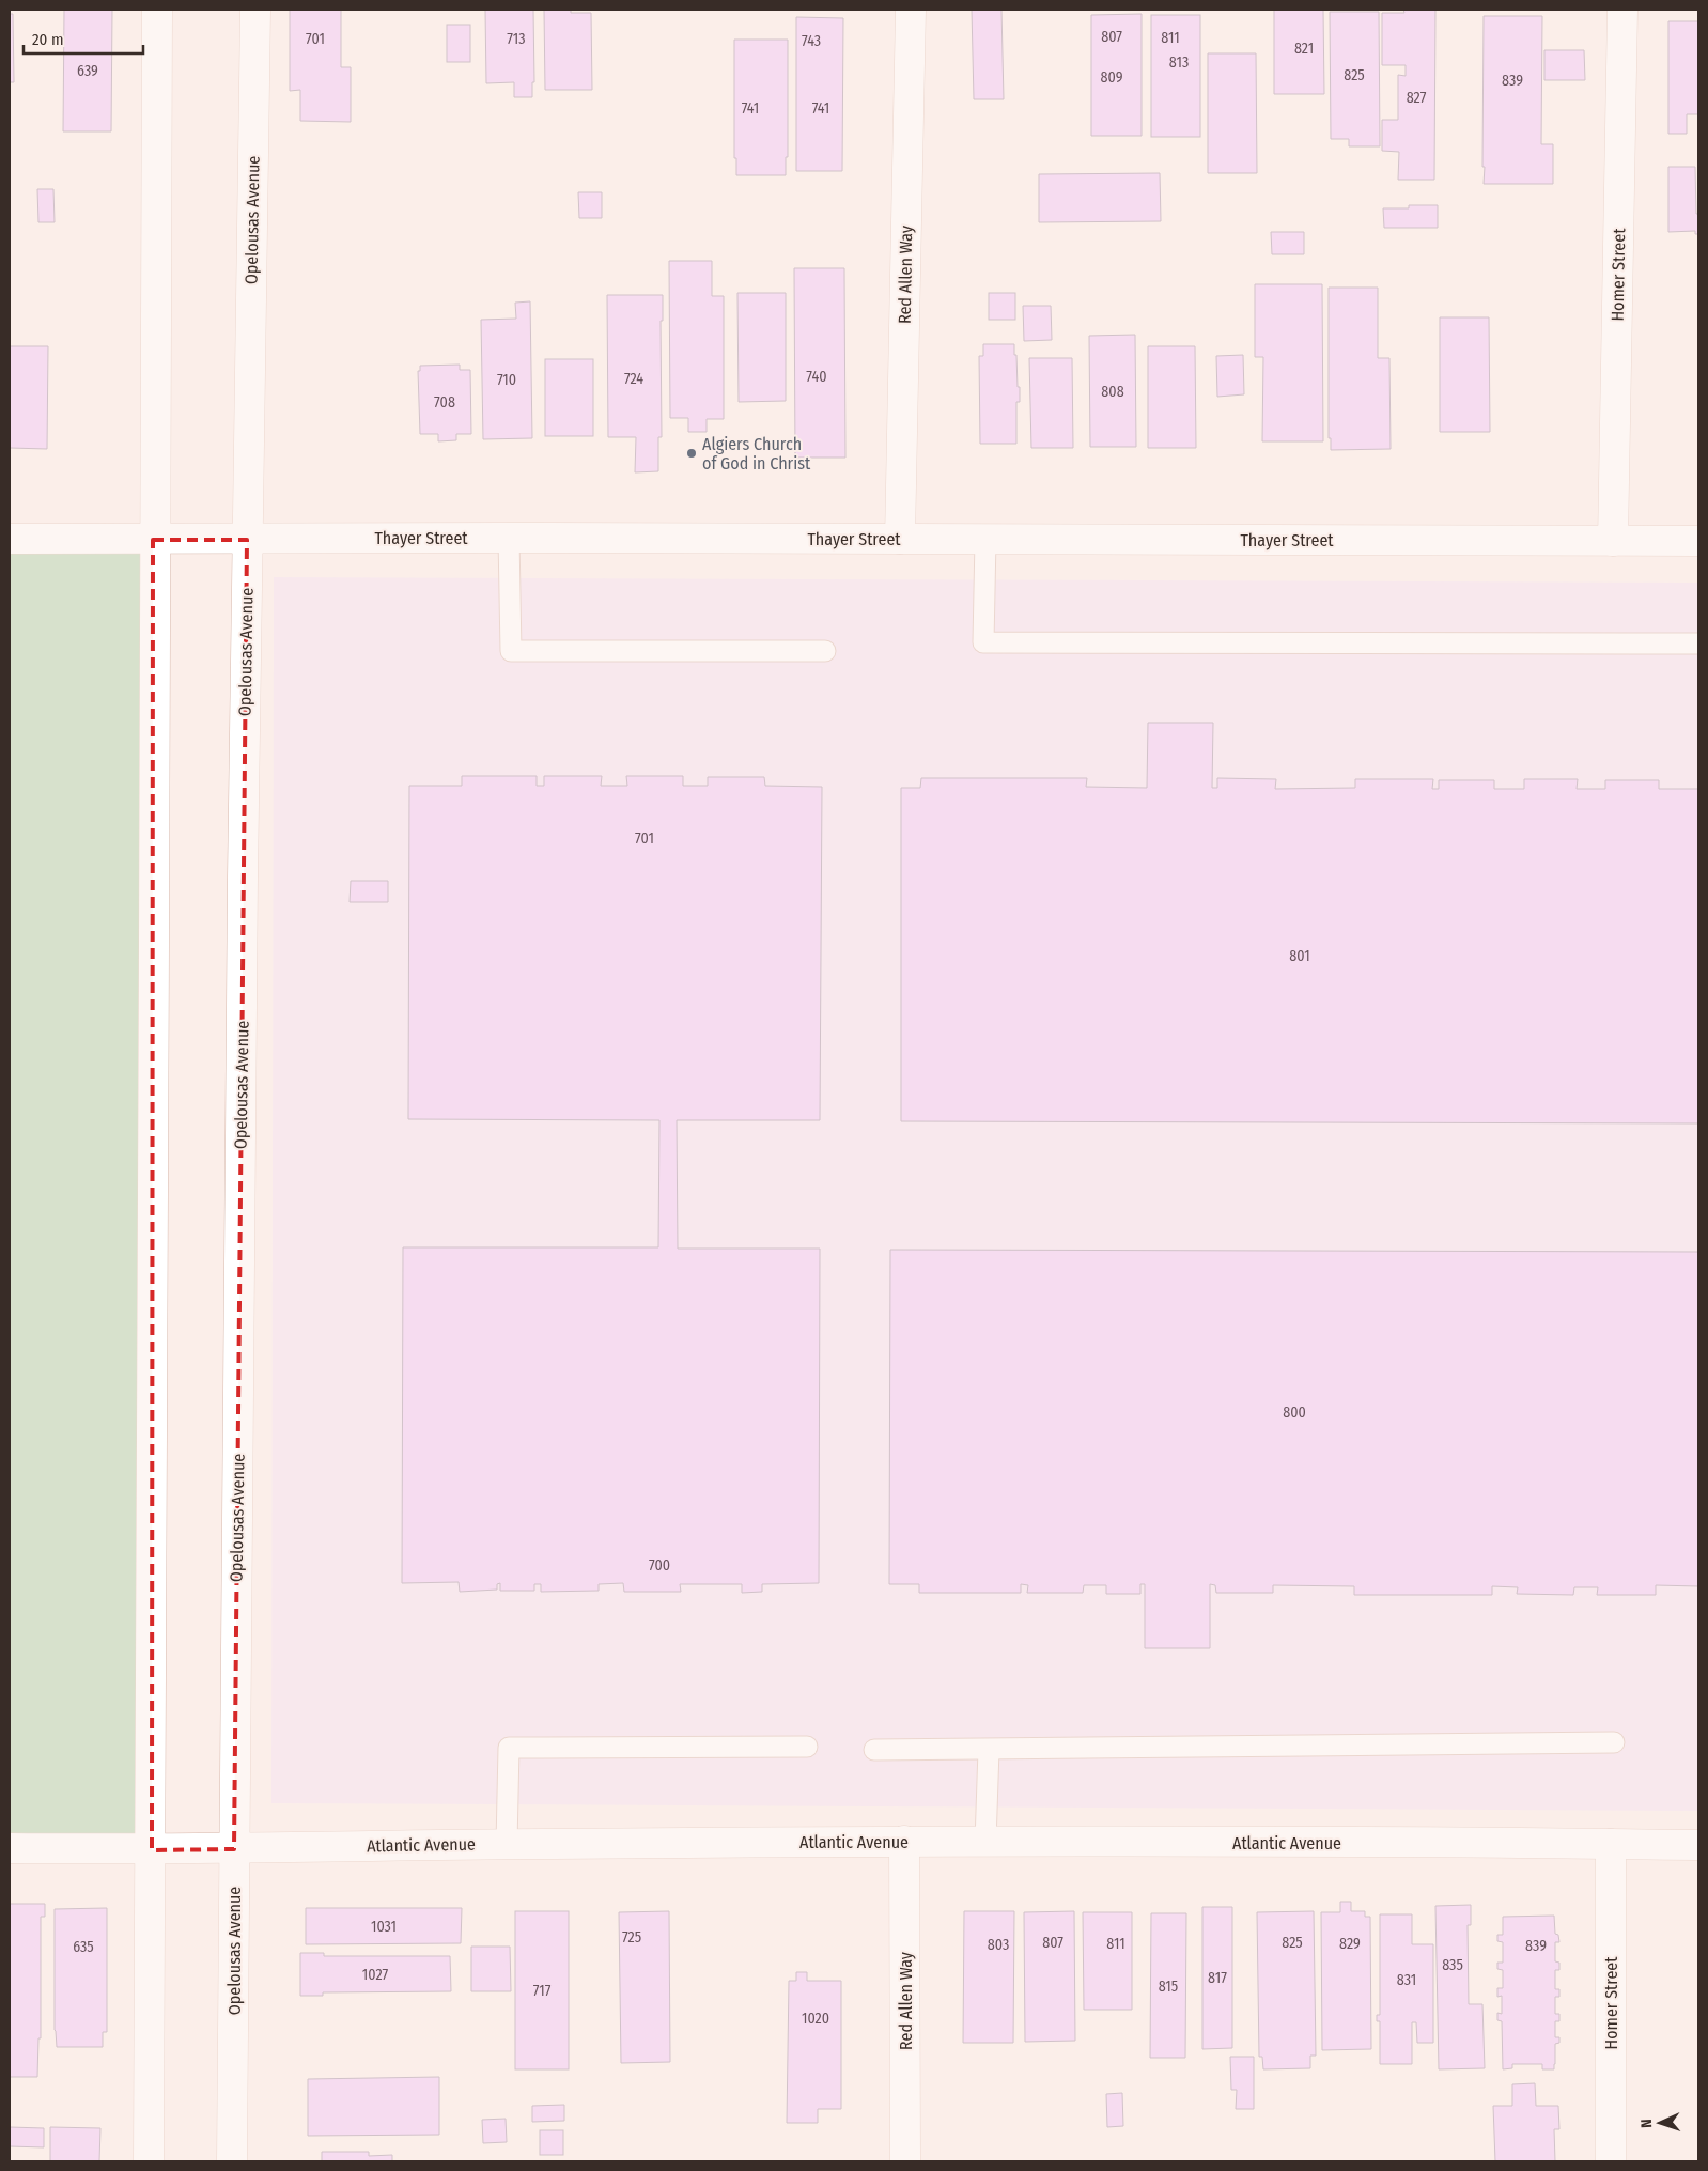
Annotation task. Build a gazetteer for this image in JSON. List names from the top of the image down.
{
  "streets": {
    "street": [
      "Opelousas Avenue",
      "Red Allen Way",
      "Homer Street",
      "Thayer Street",
      "Atlantic Avenue"
    ]
  },
  "crossings": [
    ["Opelousas Avenue", "Thayer Street"],
    ["Opelousas Avenue", "Atlantic Avenue"],
    ["Red Allen Way", "Thayer Street"],
    ["Red Allen Way", "Atlantic Avenue"],
    ["Homer Street", "Thayer Street"],
    ["Homer Street", "Atlantic Avenue"]
  ],
  "places": ["Algiers Church of God in Christ"],
  "house_numbers": [
    "807",
    "811",
    "701",
    "713",
    "743",
    "821",
    "813",
    "639",
    "825",
    "809",
    "839",
    "827",
    "741",
    "741",
    "740",
    "724",
    "710",
    "808",
    "708",
    "701",
    "801",
    "800",
    "700",
    "1031",
    "725",
    "807",
    "825",
    "811",
    "829",
    "803",
    "839",
    "635",
    "835",
    "1027",
    "817",
    "831",
    "815",
    "717",
    "1020"
  ],
  "scale_bar": "20 m",
  "north": "left"
}
